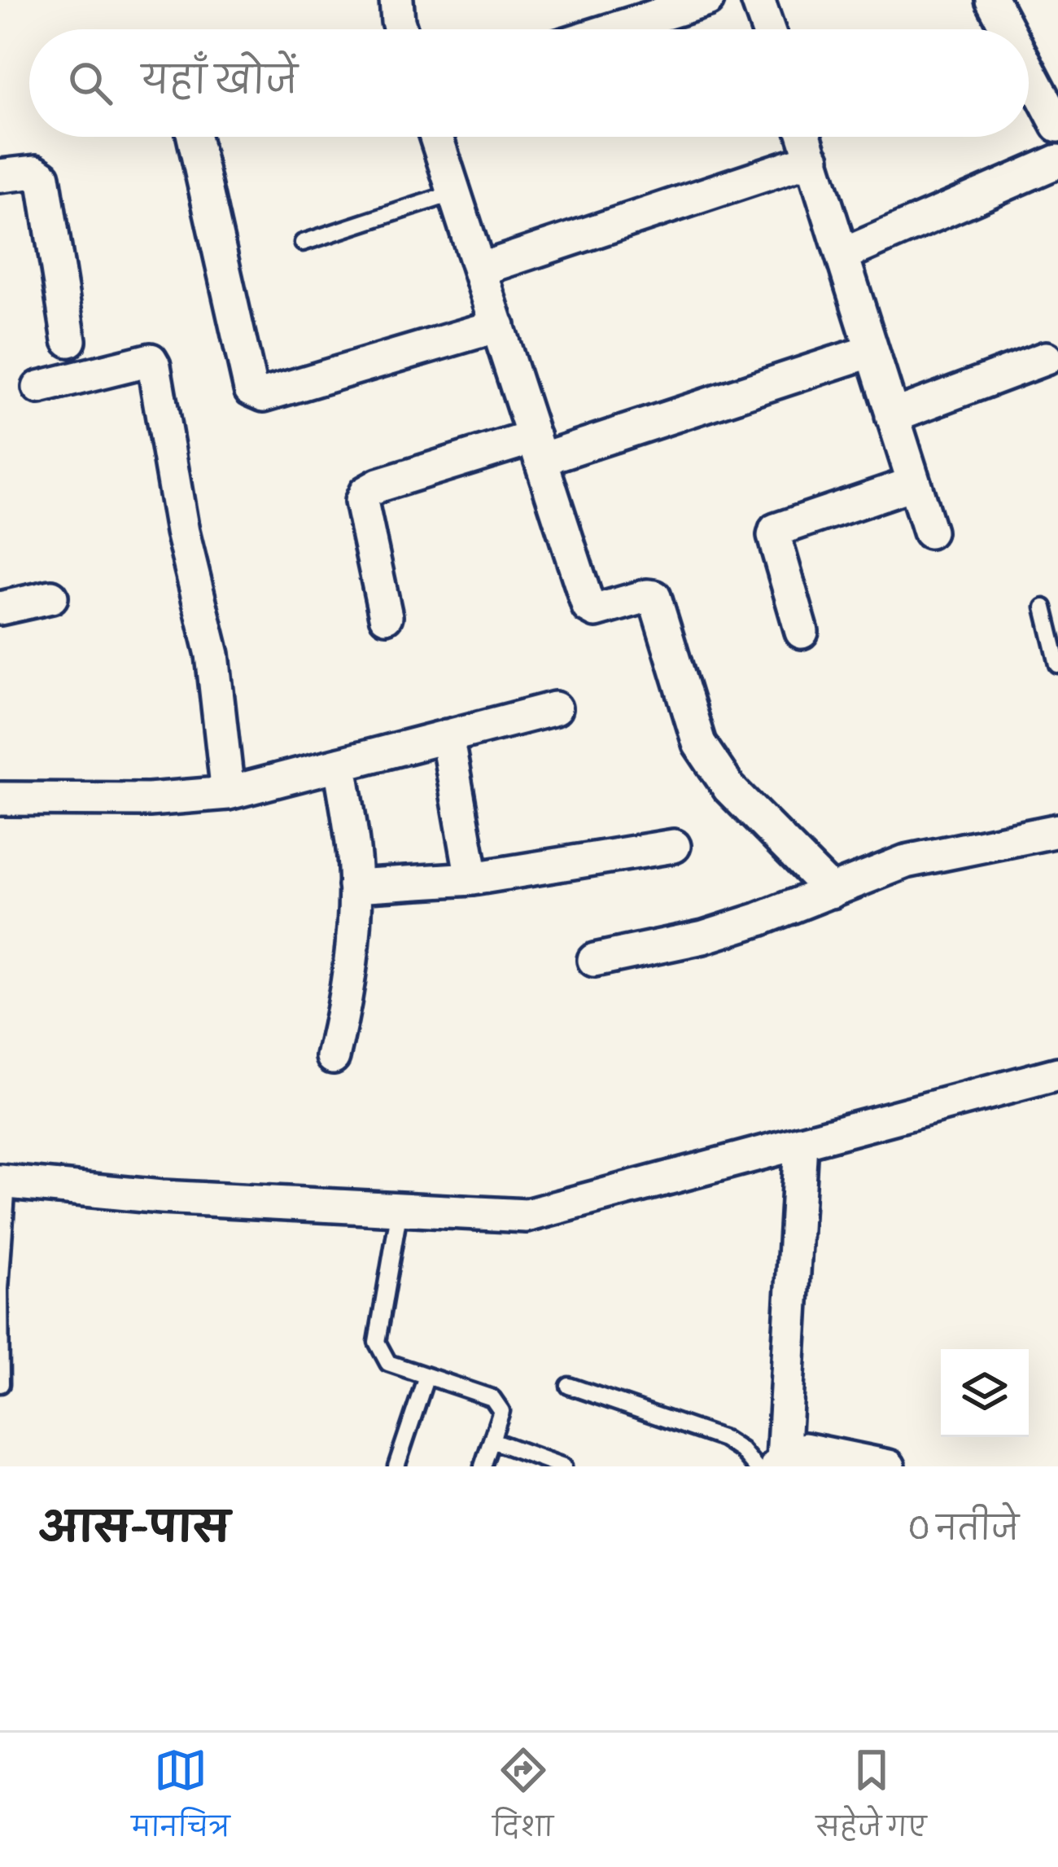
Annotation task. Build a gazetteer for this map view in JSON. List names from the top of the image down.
{
  "page": {
    "search": "यहाँ खोजें",
    "heading": ["आस-पास", "0 नतीजे"],
    "nav": ["मानचित्र", "दिशा", "सहेजे गए"]
  }
}
